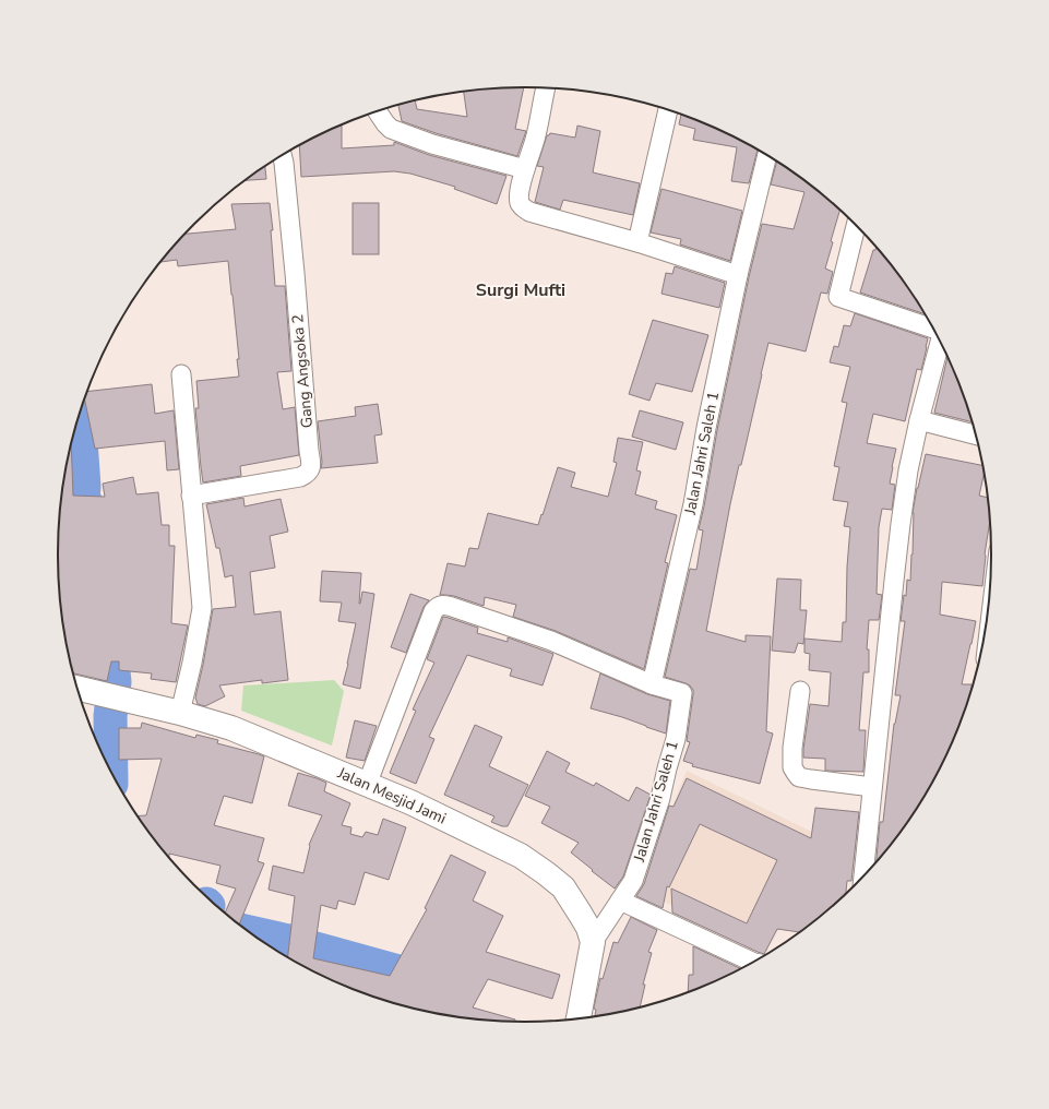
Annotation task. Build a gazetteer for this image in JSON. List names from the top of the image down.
{
  "streets": {
    "street": ["Gang Angsoka 2", "Jalan Jahri Saleh 1", "Jalan Mesjid Jami"]
  },
  "crossings": [
    ["Jalan Jahri Saleh 1", "Jalan Mesjid Jami"]
  ],
  "districts": ["Surgi Mufti"]
}
